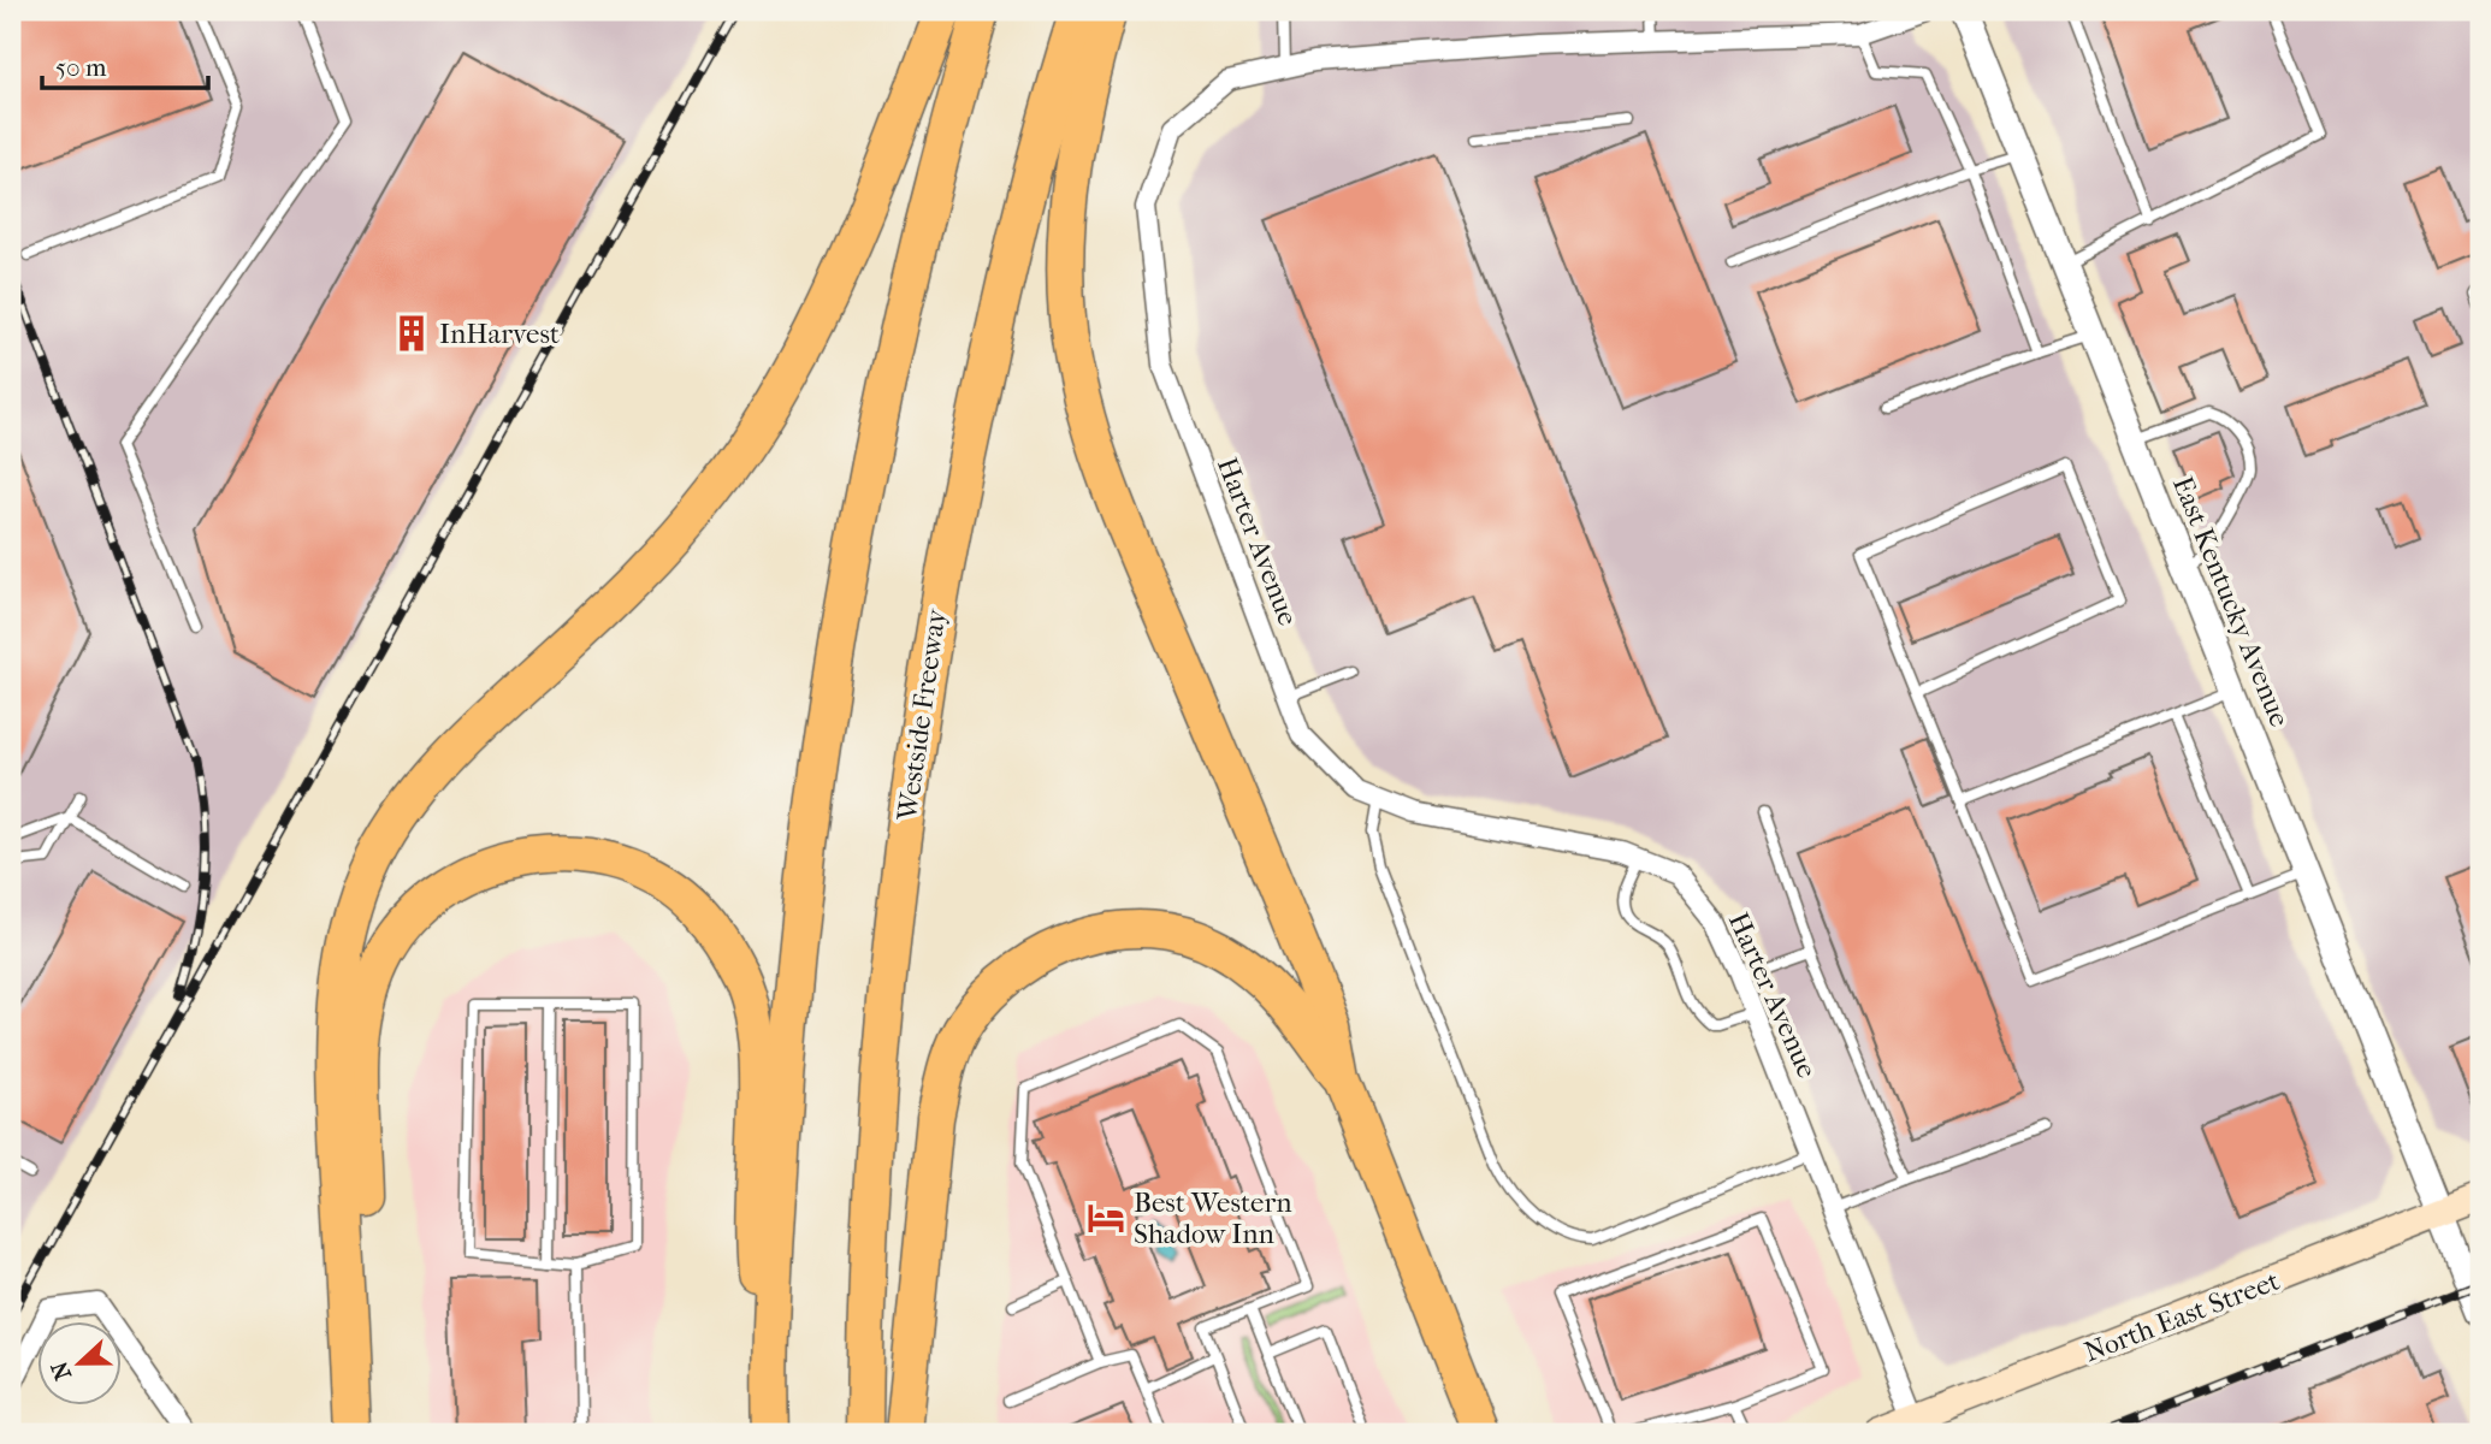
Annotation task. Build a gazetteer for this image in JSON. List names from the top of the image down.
{
  "streets": {
    "highway": ["Westside Freeway"],
    "main road": ["North East Street"],
    "street": ["Harter Avenue", "East Kentucky Avenue"]
  },
  "crossings": [
    ["Harter Avenue", "North East Street"],
    ["East Kentucky Avenue", "North East Street"]
  ],
  "places": {
    "building": ["InHarvest"],
    "hotel": ["Best Western Shadow Inn"]
  },
  "scale_bar": "50 m",
  "north": "left"
}
